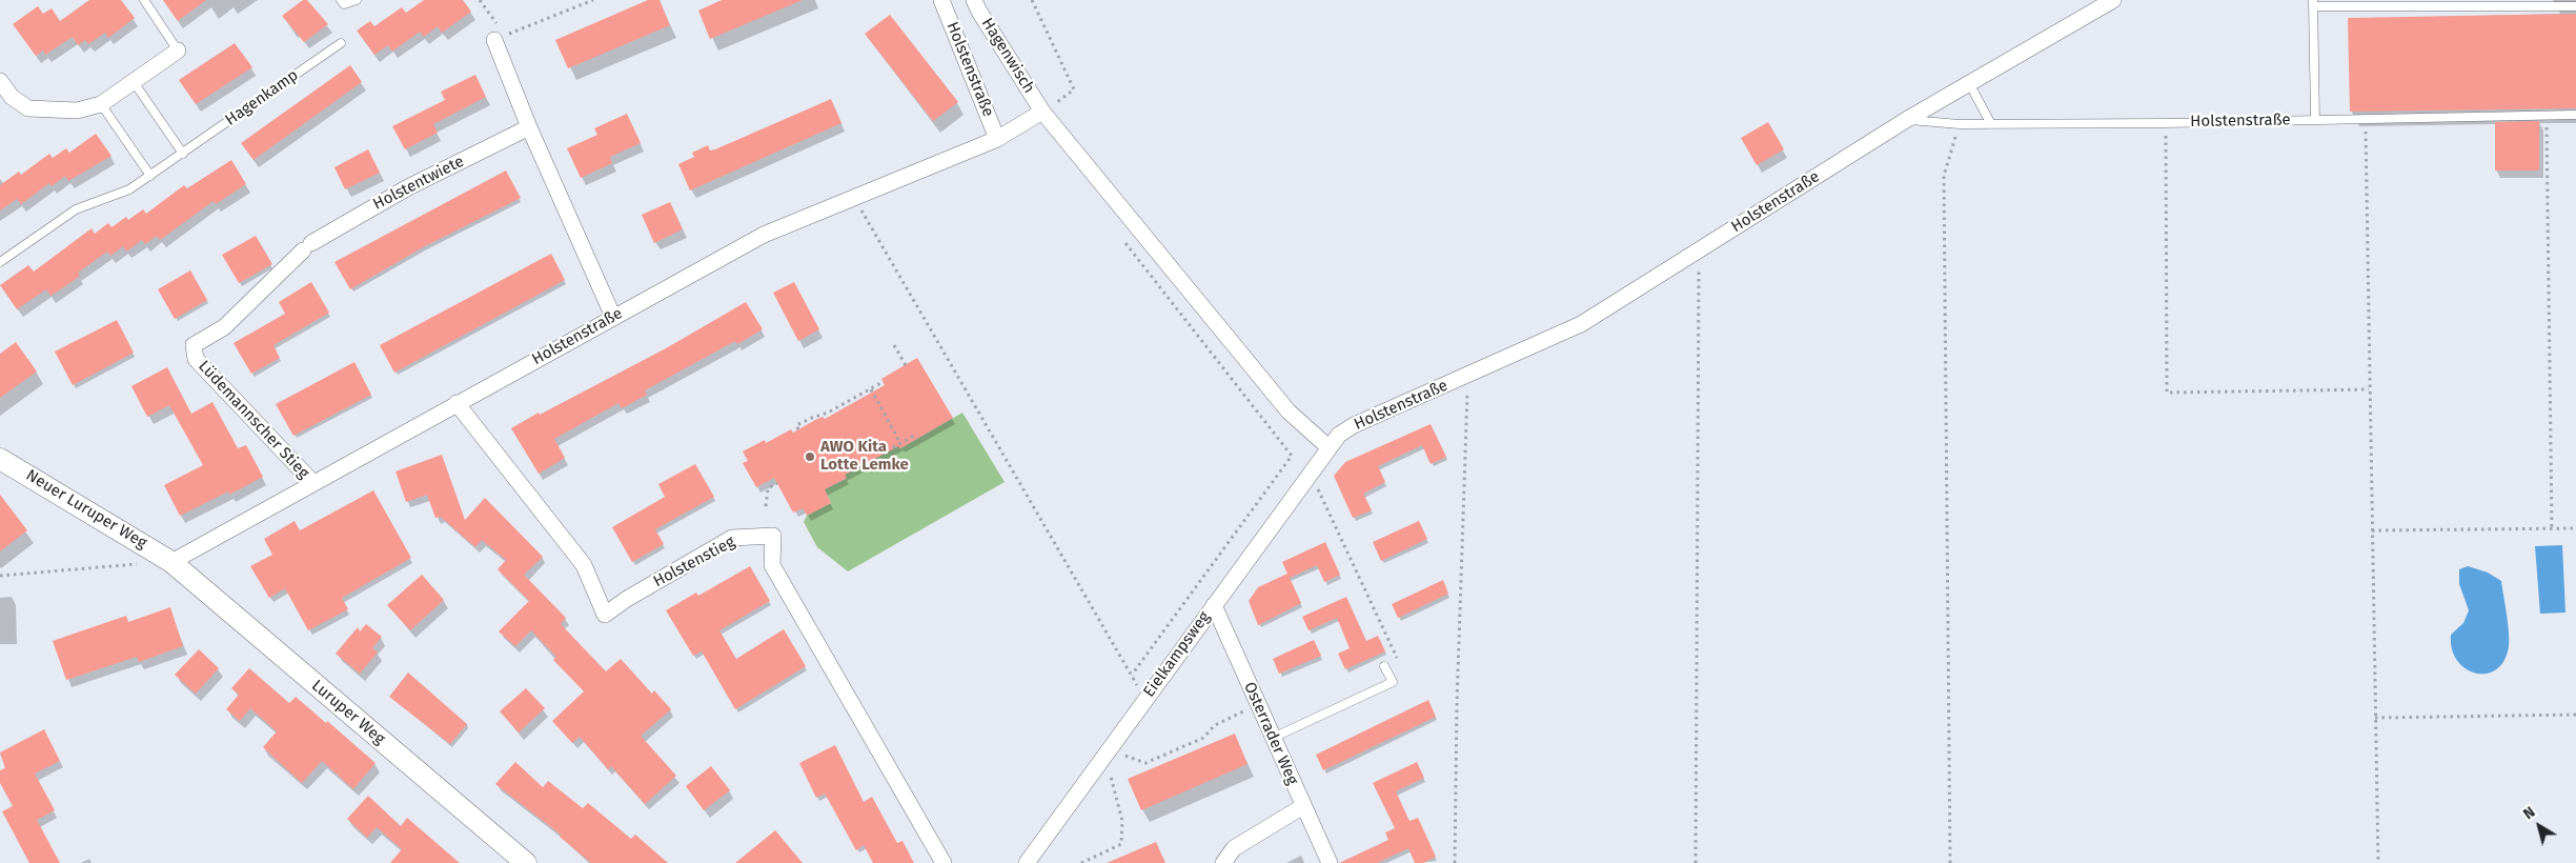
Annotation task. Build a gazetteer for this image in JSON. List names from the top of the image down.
{
  "streets": {
    "street": [
      "Hagenwisch",
      "Holstenstraße",
      "Holstentwiete",
      "Lüdemannscher Stieg",
      "Neuer Luruper Weg",
      "Holstenstieg",
      "Eielkampsweg",
      "Luruper Weg",
      "Osterrader Weg"
    ],
    "lane": ["Hagenkamp"]
  },
  "crossings": [
    ["Hagenwisch", "Holstenstraße"],
    ["Holstenstraße", "Lüdemannscher Stieg"],
    ["Holstenstraße", "Neuer Luruper Weg"],
    ["Holstenstraße", "Holstenstieg"],
    ["Holstenstraße", "Eielkampsweg"],
    ["Holstenstraße", "Luruper Weg"],
    ["Holstentwiete", "Lüdemannscher Stieg"],
    ["Neuer Luruper Weg", "Luruper Weg"],
    ["Eielkampsweg", "Osterrader Weg"]
  ],
  "places": ["AWO Kita Lotte Lemke"],
  "north": "top left"
}
